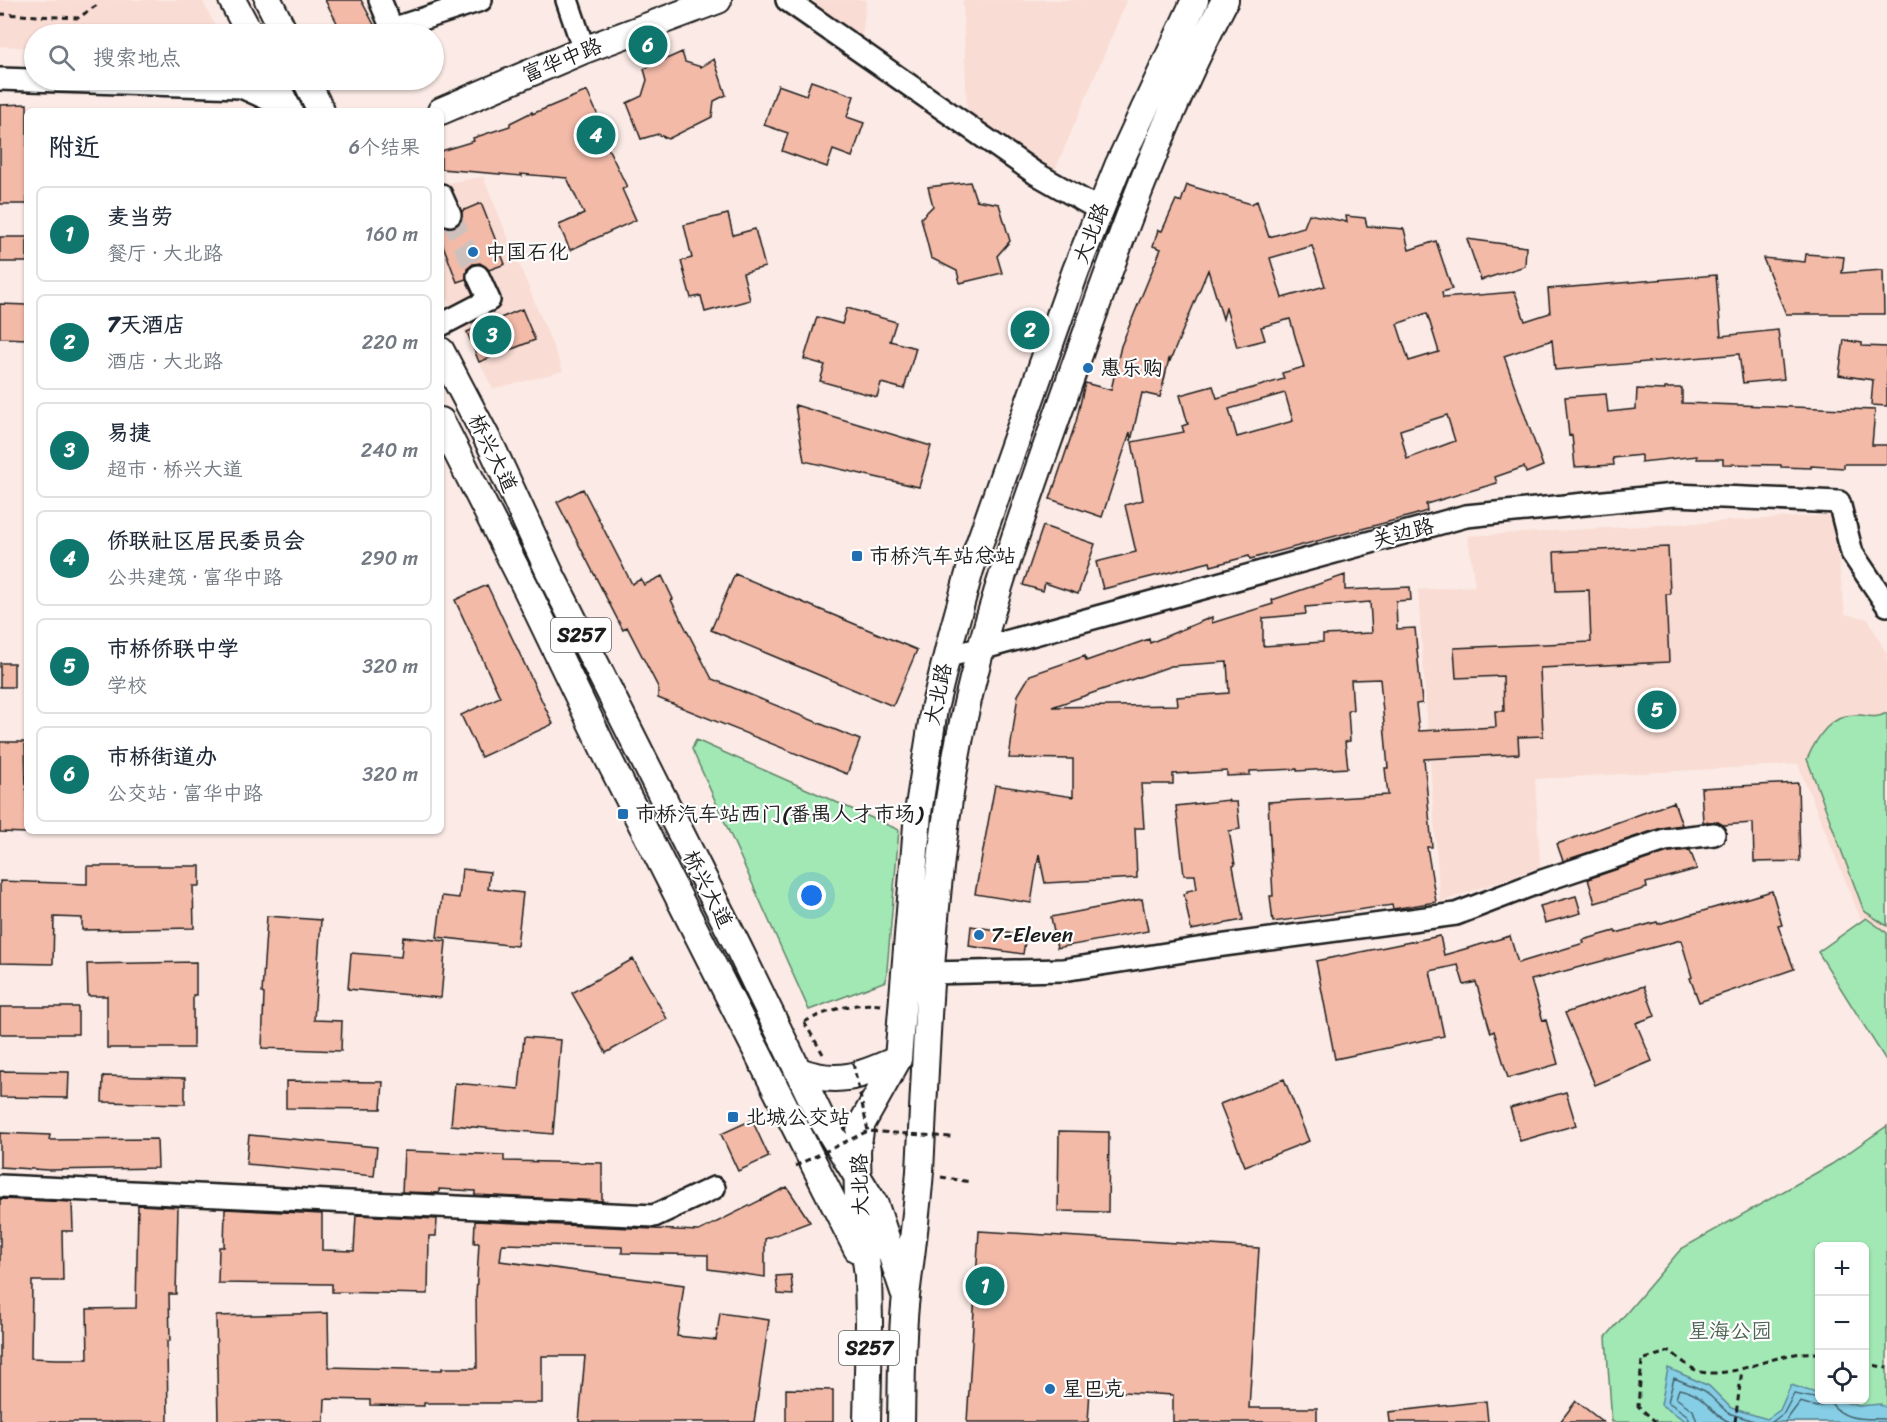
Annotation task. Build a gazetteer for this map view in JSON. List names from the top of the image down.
{
  "streets": {
    "main road": [
      "富华中路",
      "大北路",
      "桥兴大道",
      "S257"
    ],
    "street": ["关边路"]
  },
  "crossings": [
    ["大北路", "桥兴大道"],
    ["大北路", "关边路"]
  ],
  "parks": ["星海公园"],
  "places": {
    "other": [
      "中国石化",
      "惠乐购",
      "7-Eleven",
      "星巴克"
    ],
    "transit": ["市桥汽车站总站", "市桥汽车站西门(番禺人才市场)", "北城公交站"]
  },
  "page": {
    "pins": [
      "6",
      "4",
      "2",
      "3",
      "5",
      "1"
    ],
    "search": "搜索地点",
    "heading": ["附近", "6个结果"],
    "list": [
      {
        "mark": "1",
        "name": "麦当劳",
        "note": "餐厅 · 大北路",
        "value": "160 m"
      },
      {
        "mark": "2",
        "name": "7天酒店",
        "note": "酒店 · 大北路",
        "value": "220 m"
      },
      {
        "mark": "3",
        "name": "易捷",
        "note": "超市 · 桥兴大道",
        "value": "240 m"
      },
      {
        "mark": "4",
        "name": "侨联社区居民委员会",
        "note": "公共建筑 · 富华中路",
        "value": "290 m"
      },
      {
        "mark": "5",
        "name": "市桥侨联中学",
        "note": "学校",
        "value": "320 m"
      },
      {
        "mark": "6",
        "name": "市桥街道办",
        "note": "公交站 · 富华中路",
        "value": "320 m"
      }
    ],
    "map_buttons": ["+", "−"]
  }
}
